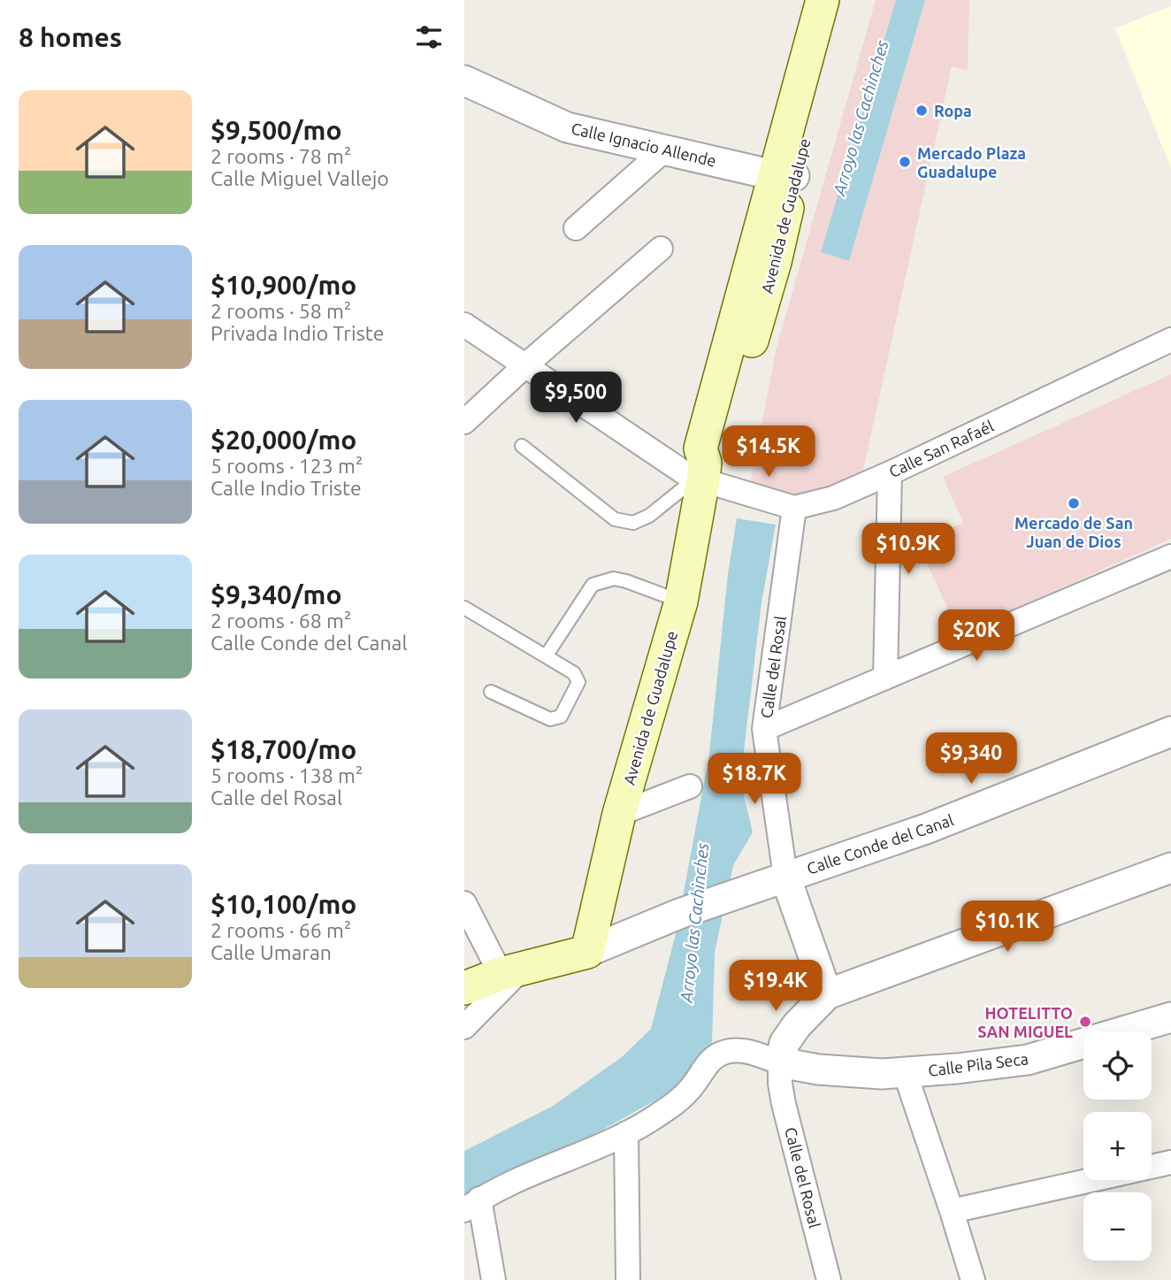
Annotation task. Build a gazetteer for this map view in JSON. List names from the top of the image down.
{
  "streets": {
    "main road": ["Avenida de Guadalupe"],
    "street": [
      "Calle Ignacio Allende",
      "Calle San Rafaél",
      "Calle del Rosal",
      "Calle Conde del Canal",
      "Calle Pila Seca"
    ]
  },
  "crossings": [
    ["Calle Ignacio Allende", "Avenida de Guadalupe"],
    ["Avenida de Guadalupe", "Calle San Rafaél"],
    ["Avenida de Guadalupe", "Calle Conde del Canal"],
    ["Calle San Rafaél", "Calle del Rosal"],
    ["Calle del Rosal", "Calle Conde del Canal"],
    ["Calle del Rosal", "Calle Pila Seca"]
  ],
  "water": ["Arroyo las Cachinches"],
  "places": [
    "Ropa",
    "Mercado Plaza Guadalupe",
    "Mercado de San Juan de Dios",
    "HOTELITTO SAN MIGUEL"
  ],
  "page": {
    "heading": "8 homes",
    "list": [
      {
        "name": "$9,500/mo",
        "note": "2 rooms · 78 m² · Calle Miguel Vallejo"
      },
      {
        "name": "$10,900/mo",
        "note": "2 rooms · 58 m² · Privada Indio Triste"
      },
      {
        "name": "$20,000/mo",
        "note": "5 rooms · 123 m² · Calle Indio Triste"
      },
      {
        "name": "$9,340/mo",
        "note": "2 rooms · 68 m² · Calle Conde del Canal"
      },
      {
        "name": "$18,700/mo",
        "note": "5 rooms · 138 m² · Calle del Rosal"
      },
      {
        "name": "$10,100/mo",
        "note": "2 rooms · 66 m² · Calle Umaran"
      }
    ],
    "price": [
      "$9,500",
      "$14.5K",
      "$10.9K",
      "$20K",
      "$9,340",
      "$18.7K",
      "$10.1K",
      "$19.4K"
    ],
    "map_buttons": ["+", "−"]
  }
}
